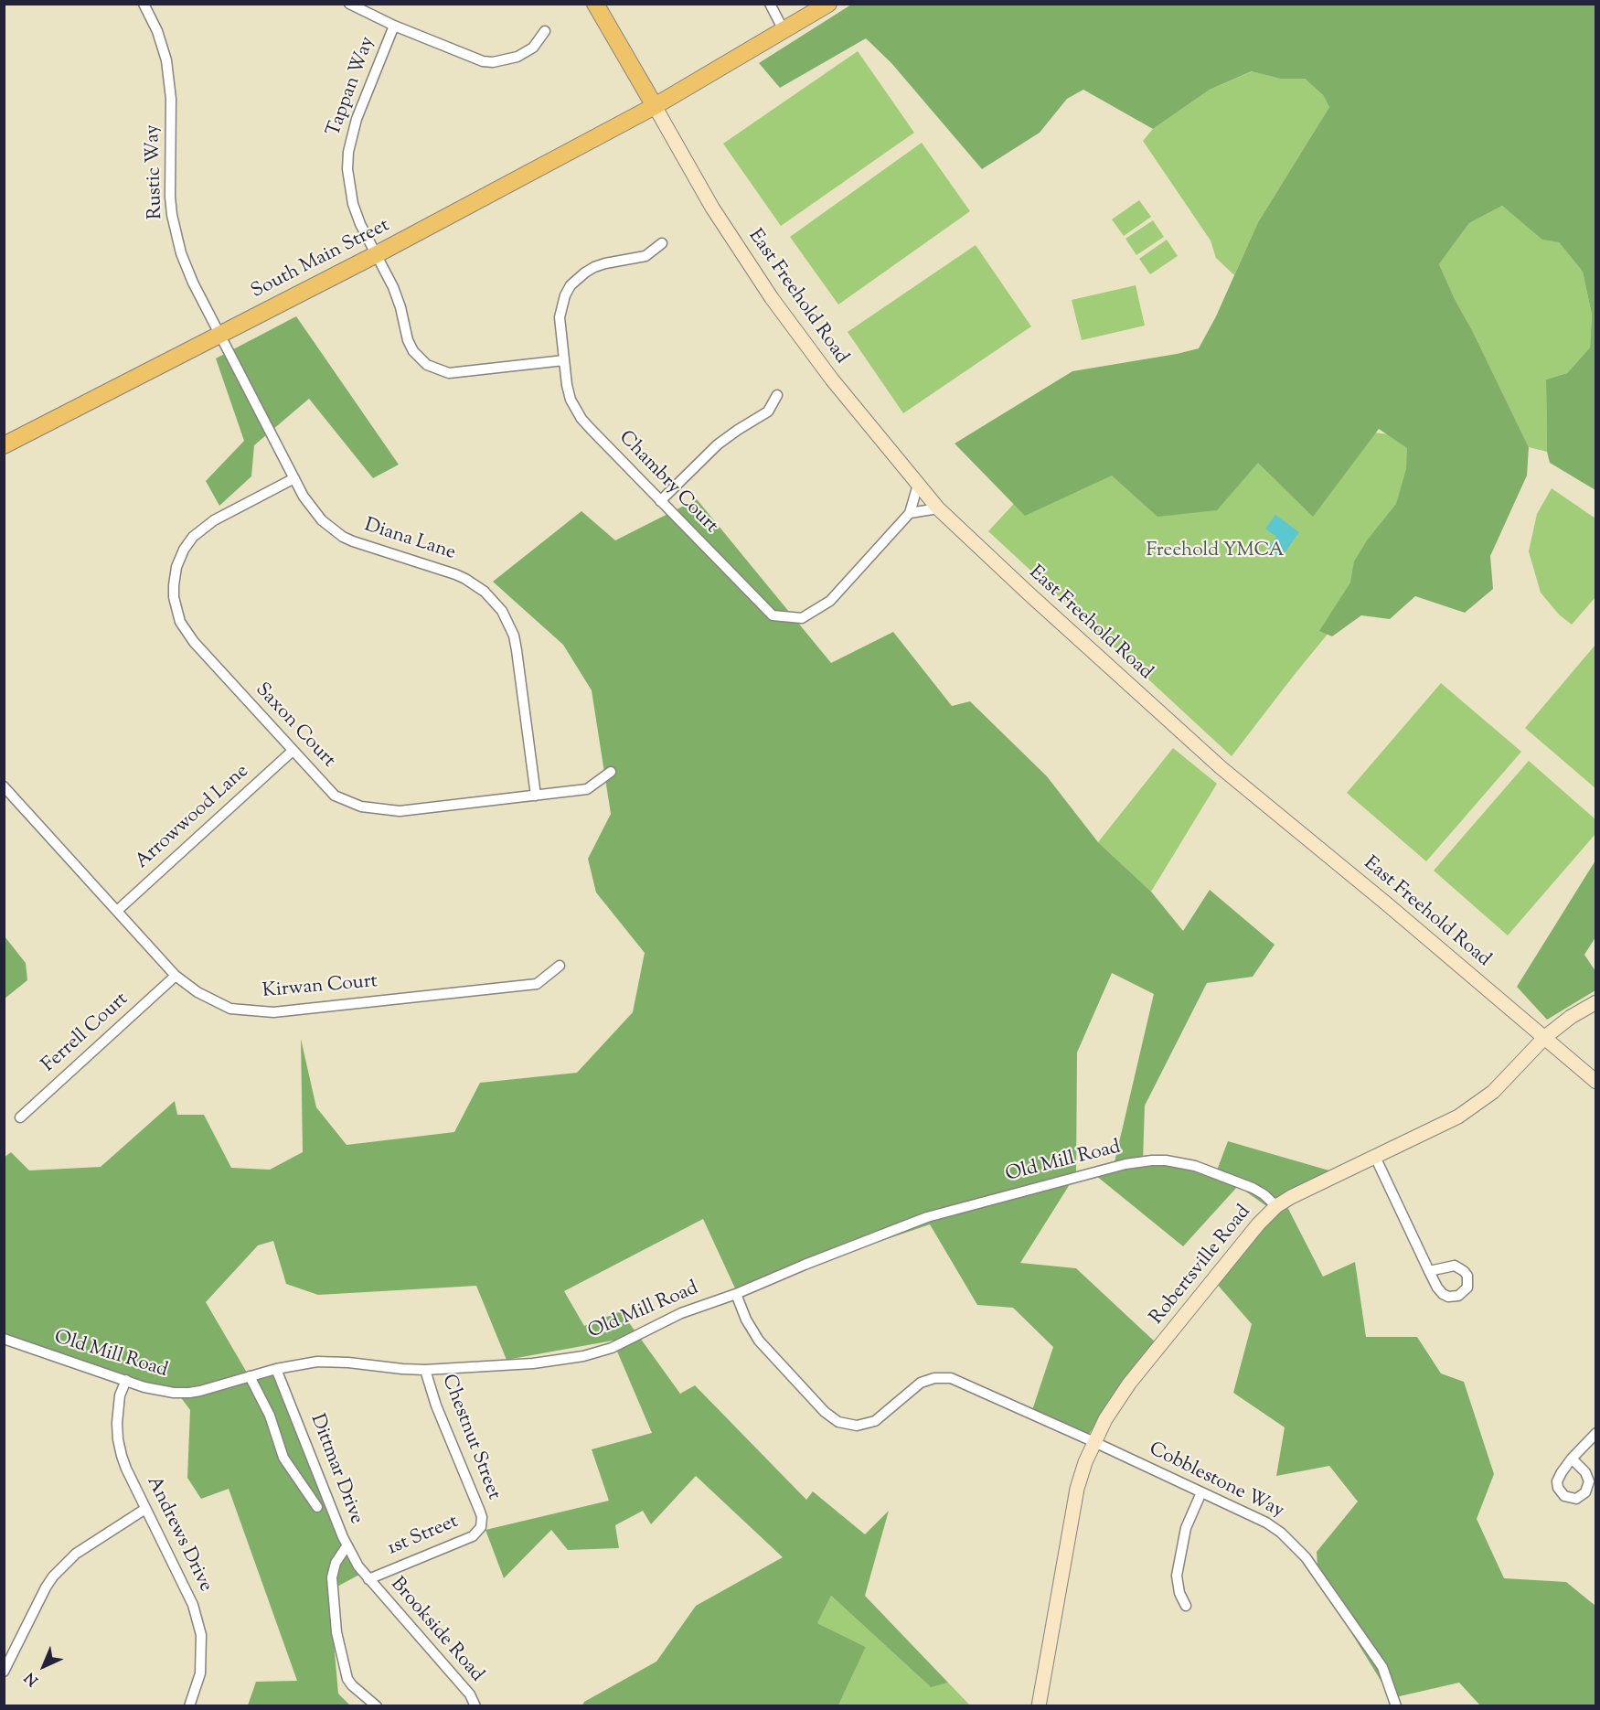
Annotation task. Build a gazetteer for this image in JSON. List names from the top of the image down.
{
  "streets": {
    "main road": ["South Main Street", "East Freehold Road", "Robertsville Road"],
    "street": [
      "Tappan Way",
      "Rustic Way",
      "Chambry Court",
      "Diana Lane",
      "Saxon Court",
      "Arrowwood Lane",
      "Kirwan Court",
      "Ferrell Court",
      "Old Mill Road",
      "Chestnut Street",
      "Dittmar Drive",
      "Cobblestone Way",
      "Andrews Drive",
      "1st Street",
      "Brookside Road"
    ]
  },
  "crossings": [
    ["Tappan Way", "South Main Street"],
    ["Tappan Way", "Chambry Court"],
    ["Rustic Way", "South Main Street"],
    ["Rustic Way", "Diana Lane"],
    ["South Main Street", "East Freehold Road"],
    ["South Main Street", "Diana Lane"],
    ["East Freehold Road", "Chambry Court"],
    ["East Freehold Road", "Robertsville Road"],
    ["Diana Lane", "Saxon Court"],
    ["Saxon Court", "Arrowwood Lane"],
    ["Arrowwood Lane", "Kirwan Court"],
    ["Kirwan Court", "Ferrell Court"],
    ["Old Mill Road", "Robertsville Road"],
    ["Old Mill Road", "Chestnut Street"],
    ["Old Mill Road", "Dittmar Drive"],
    ["Old Mill Road", "Cobblestone Way"],
    ["Old Mill Road", "Andrews Drive"],
    ["Robertsville Road", "Cobblestone Way"],
    ["Chestnut Street", "1st Street"],
    ["Dittmar Drive", "1st Street"],
    ["Dittmar Drive", "Brookside Road"],
    ["1st Street", "Brookside Road"]
  ],
  "parks": ["Freehold YMCA"],
  "north": "bottom left"
}
